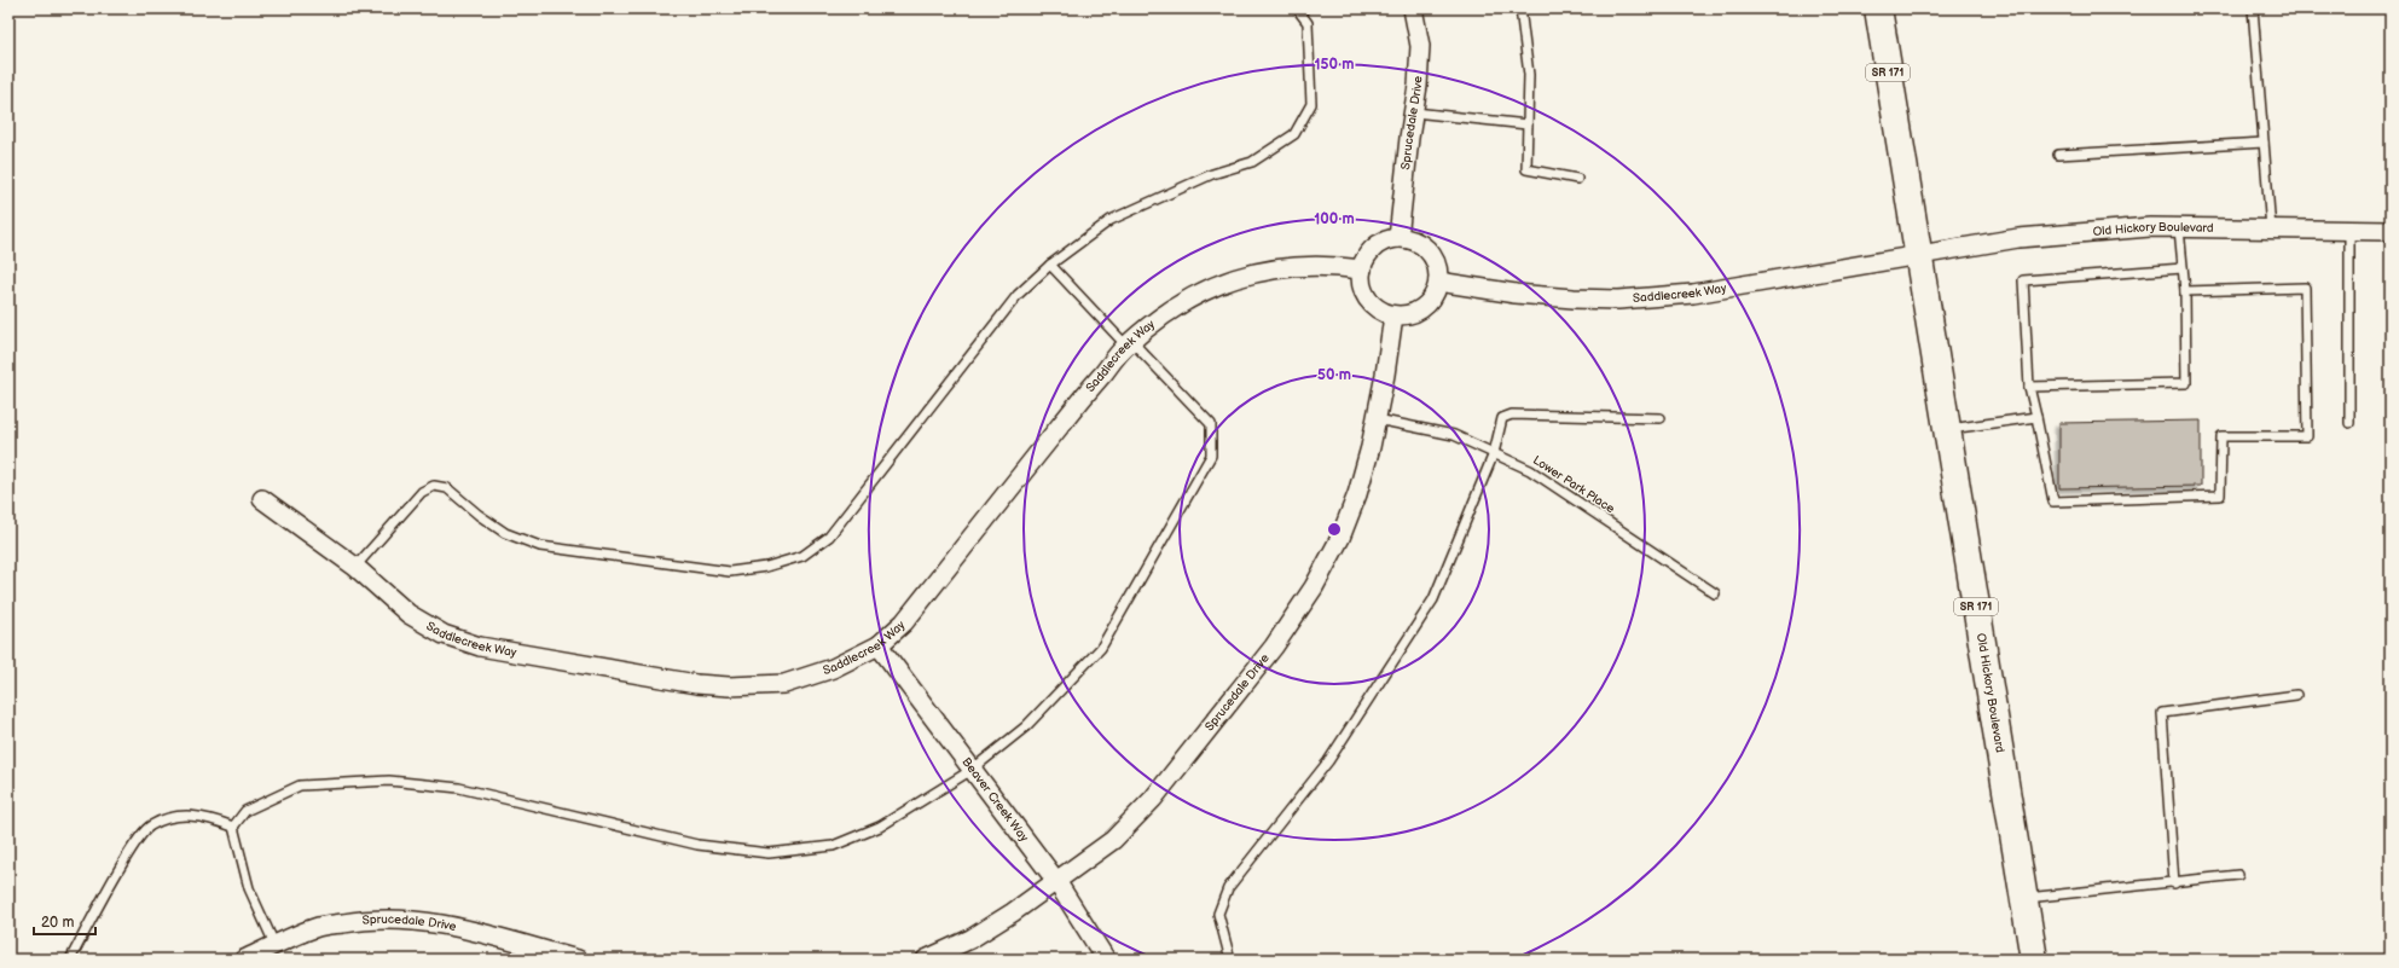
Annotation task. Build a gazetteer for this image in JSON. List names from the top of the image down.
{
  "streets": {
    "main road": ["SR 171", "Old Hickory Boulevard"],
    "street": ["Sprucedale Drive", "Saddlecreek Way", "Beaver Creek Way"],
    "lane": ["Lower Park Place"]
  },
  "crossings": [
    ["Sprucedale Drive", "Saddlecreek Way"],
    ["Sprucedale Drive", "Lower Park Place"],
    ["Sprucedale Drive", "Beaver Creek Way"],
    ["Old Hickory Boulevard", "Saddlecreek Way"],
    ["Saddlecreek Way", "Beaver Creek Way"]
  ],
  "scale_bar": "20 m",
  "rings": ["150 m", "100 m", "50 m"]
}
